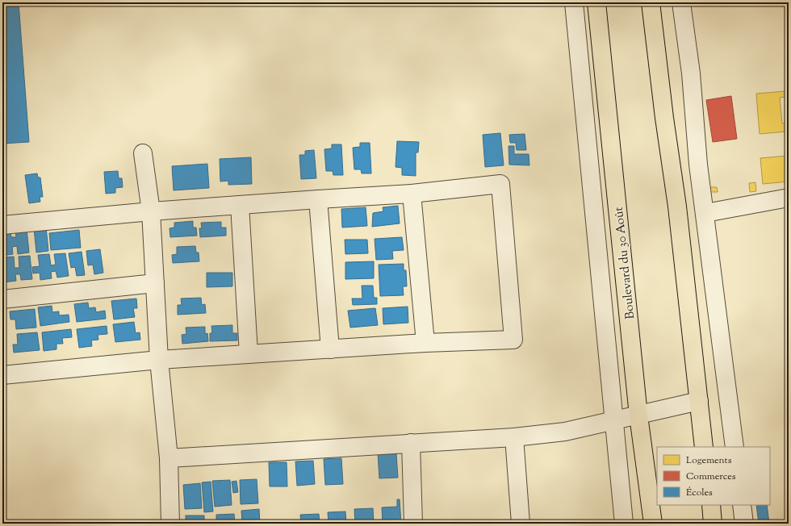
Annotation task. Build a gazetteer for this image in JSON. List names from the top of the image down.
{
  "streets": {
    "highway": ["Boulevard du 30 Août"]
  },
  "legend": ["Logements", "Commerces", "Écoles"]
}
